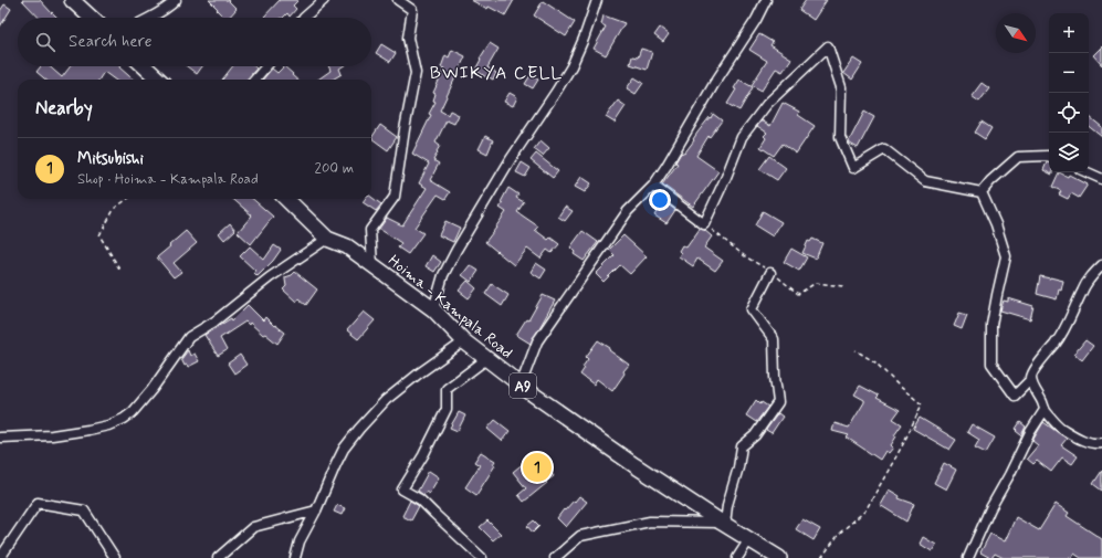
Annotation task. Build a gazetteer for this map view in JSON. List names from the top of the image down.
{
  "streets": {
    "main road": ["Hoima - Kampala Road", "A9"]
  },
  "districts": ["BWIKYA CELL"],
  "north": "bottom right",
  "page": {
    "map_buttons": ["+", "−"],
    "search": "Search here",
    "heading": "Nearby",
    "list": [
      {
        "mark": "1",
        "name": "Mitsubishi",
        "note": "Shop · Hoima - Kampala Road",
        "value": "200 m"
      }
    ],
    "pins": "1"
  }
}
